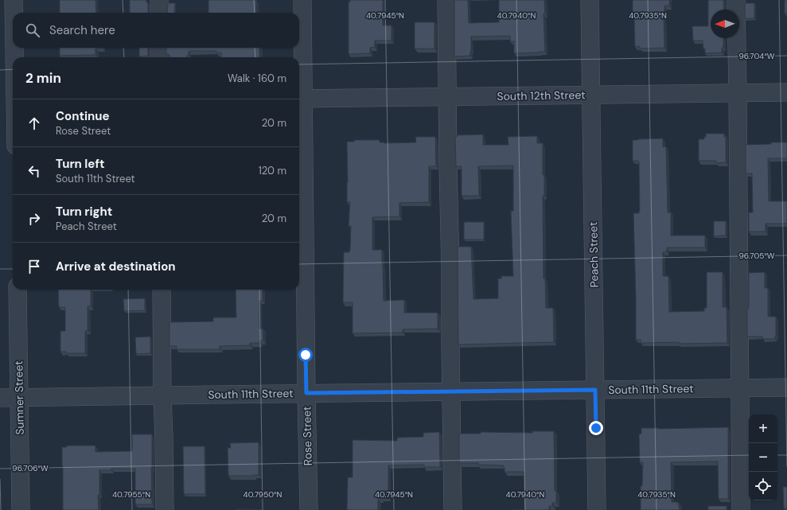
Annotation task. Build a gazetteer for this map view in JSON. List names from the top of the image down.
{
  "streets": {
    "street": [
      "South 12th Street",
      "Peach Street",
      "South 11th Street",
      "Sumner Street",
      "Rose Street"
    ]
  },
  "crossings": [
    ["South 12th Street", "Peach Street"],
    ["South 12th Street", "Rose Street"],
    ["Peach Street", "South 11th Street"],
    ["South 11th Street", "Sumner Street"],
    ["South 11th Street", "Rose Street"]
  ],
  "north": "left",
  "page": {
    "search": "Search here",
    "heading": ["2 min", "Walk · 160 m"],
    "list": [
      ["Continue", "Rose Street", "20 m"],
      ["Turn left", "South 11th Street", "120 m"],
      ["Turn right", "Peach Street", "20 m"],
      "Arrive at destination"
    ],
    "map_buttons": ["+", "−"]
  },
  "coordinates": [
    "40.7945°N",
    "40.7940°N",
    "40.7935°N",
    "96.704°W",
    "96.705°W",
    "96.706°W",
    "40.7955°N",
    "40.7950°N"
  ]
}
